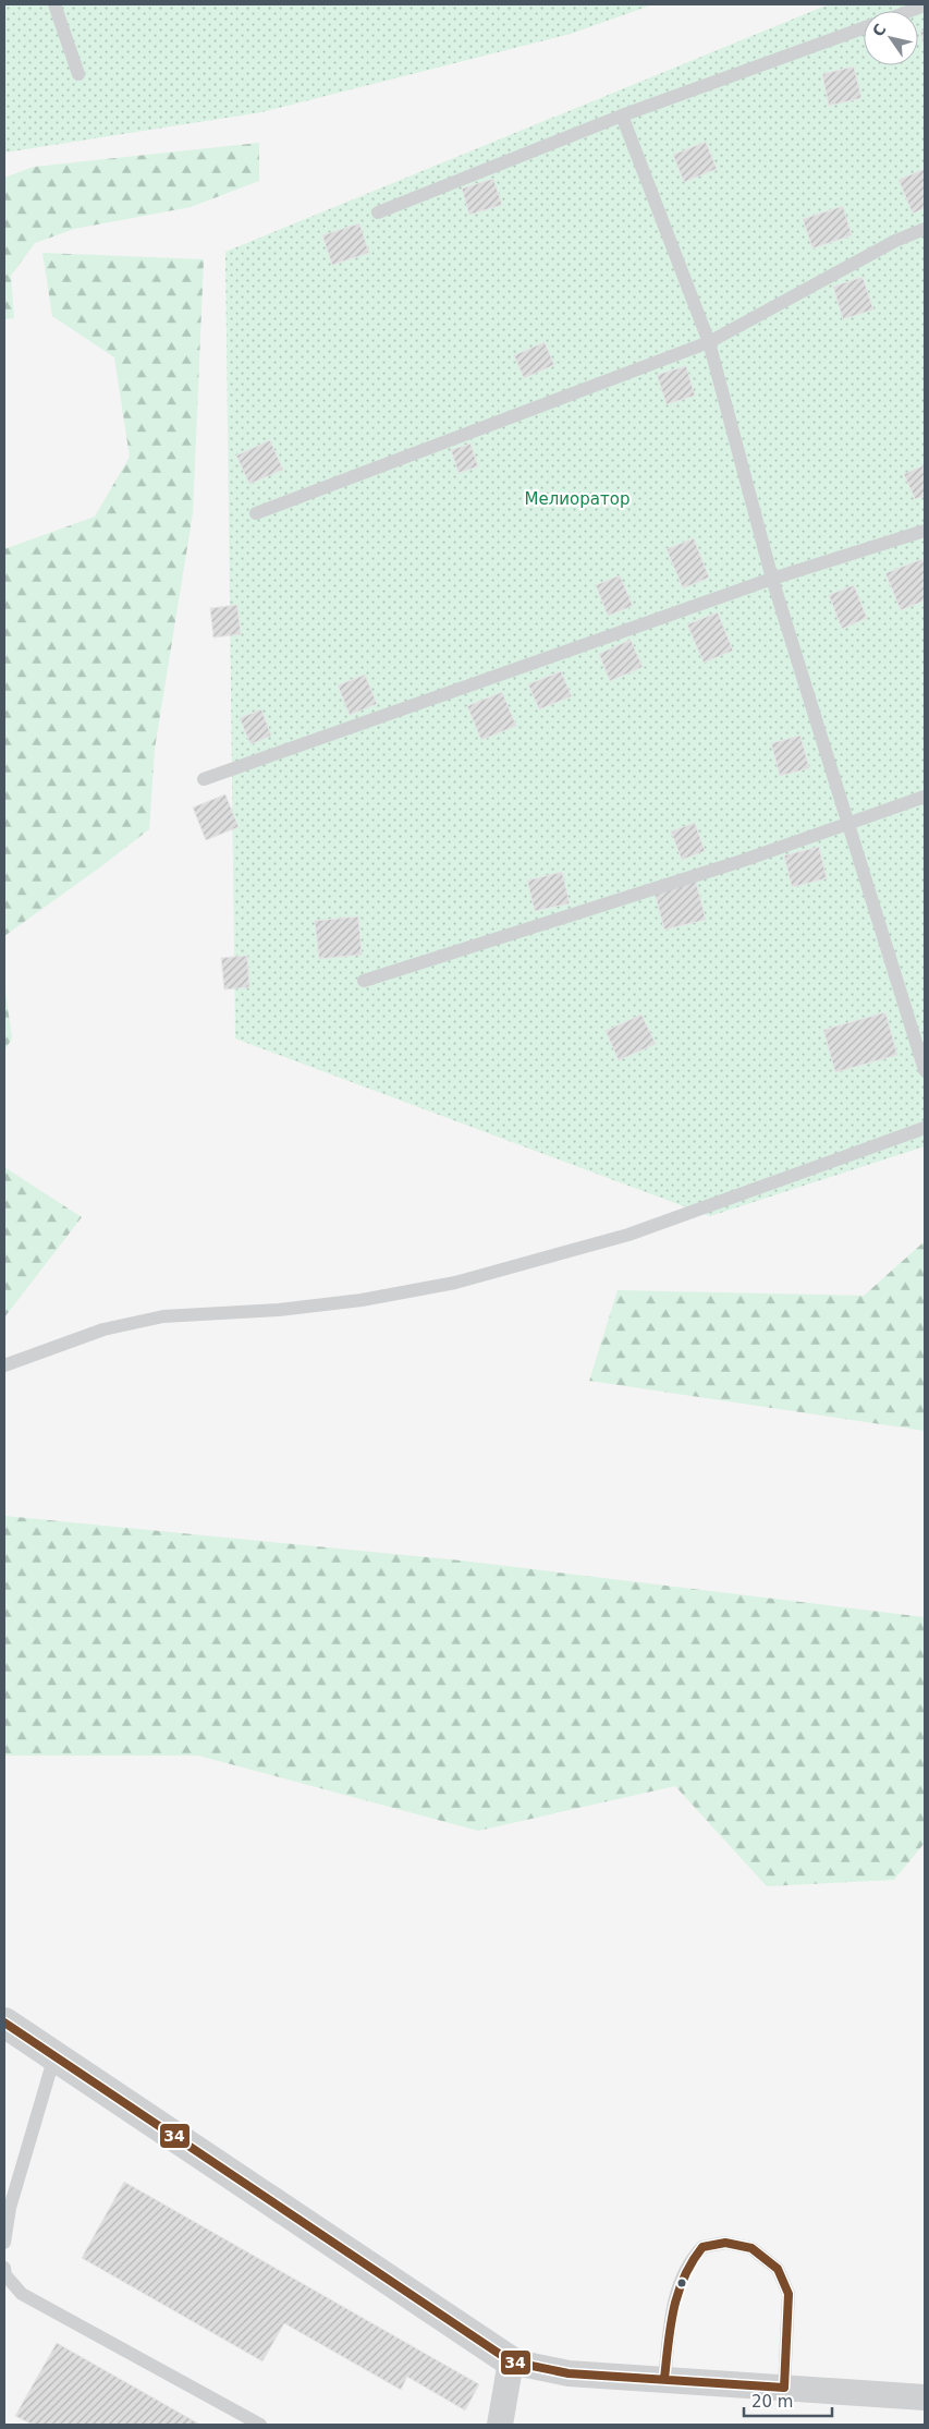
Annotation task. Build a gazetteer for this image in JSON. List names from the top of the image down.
{
  "parks": ["Мелиоратор"],
  "lines": ["transit line 34"],
  "scale_bar": "20 m",
  "north": "top left"
}
